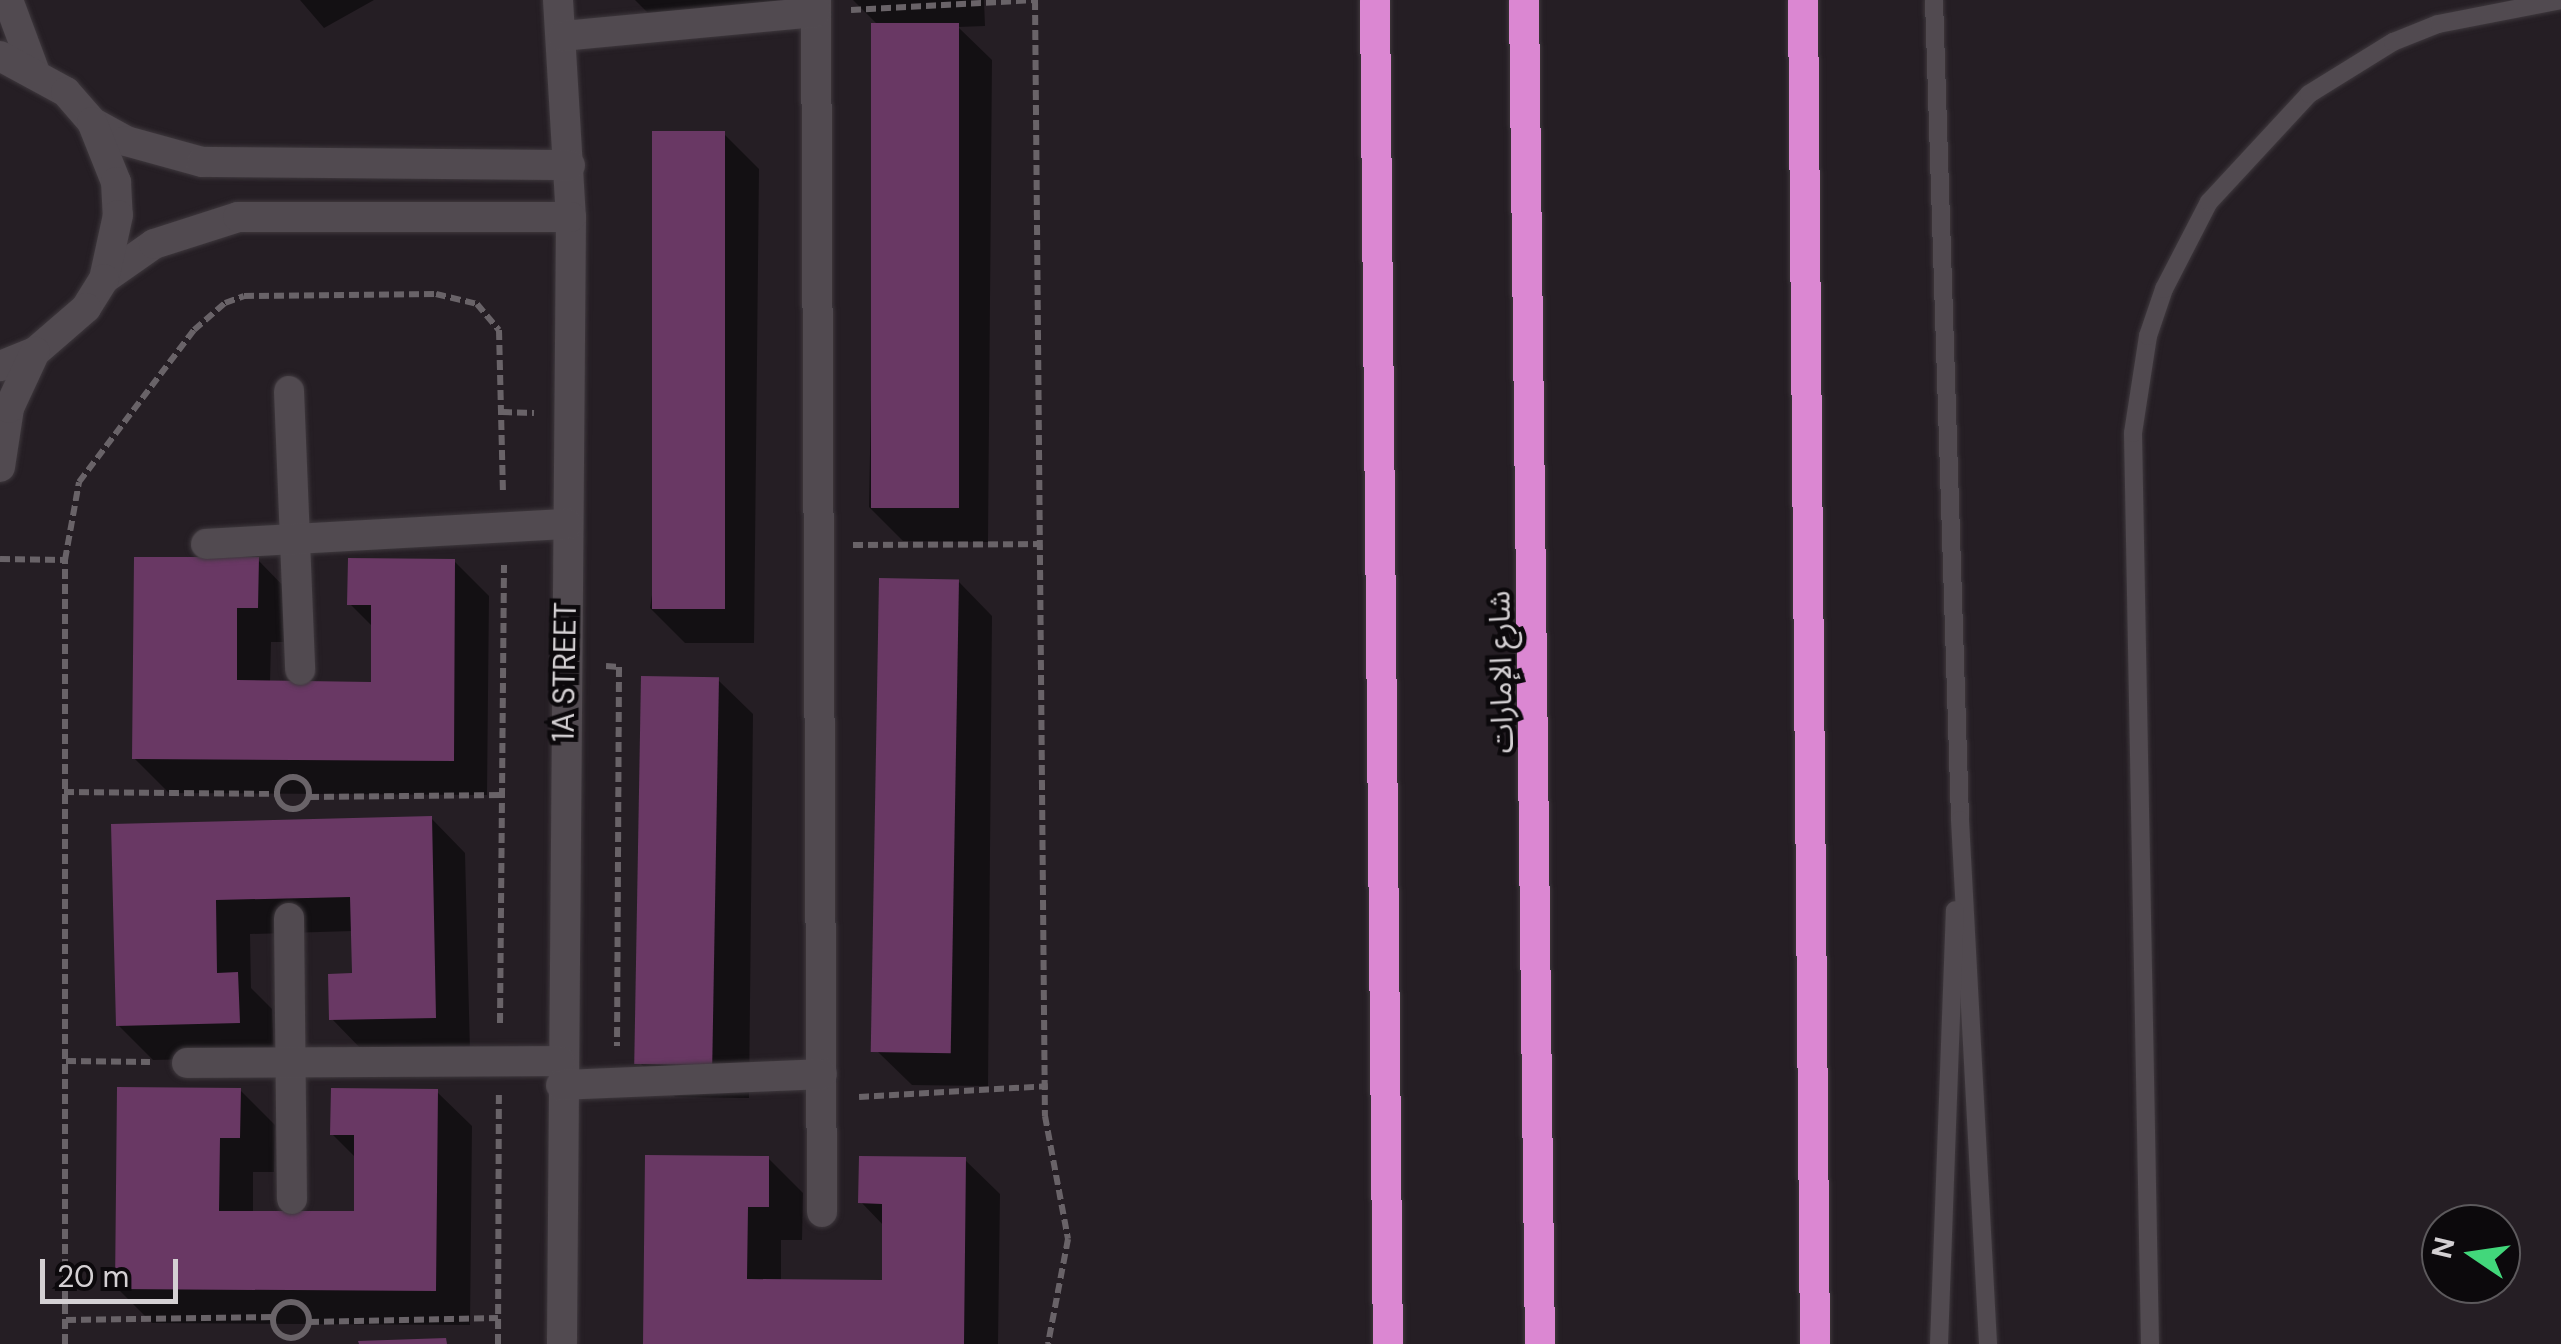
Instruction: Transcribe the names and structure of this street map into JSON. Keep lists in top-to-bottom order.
{
  "streets": {
    "highway": ["شارع الإمارات"],
    "street": ["1A STREET"]
  },
  "scale_bar": "20 m",
  "north": "left"
}
